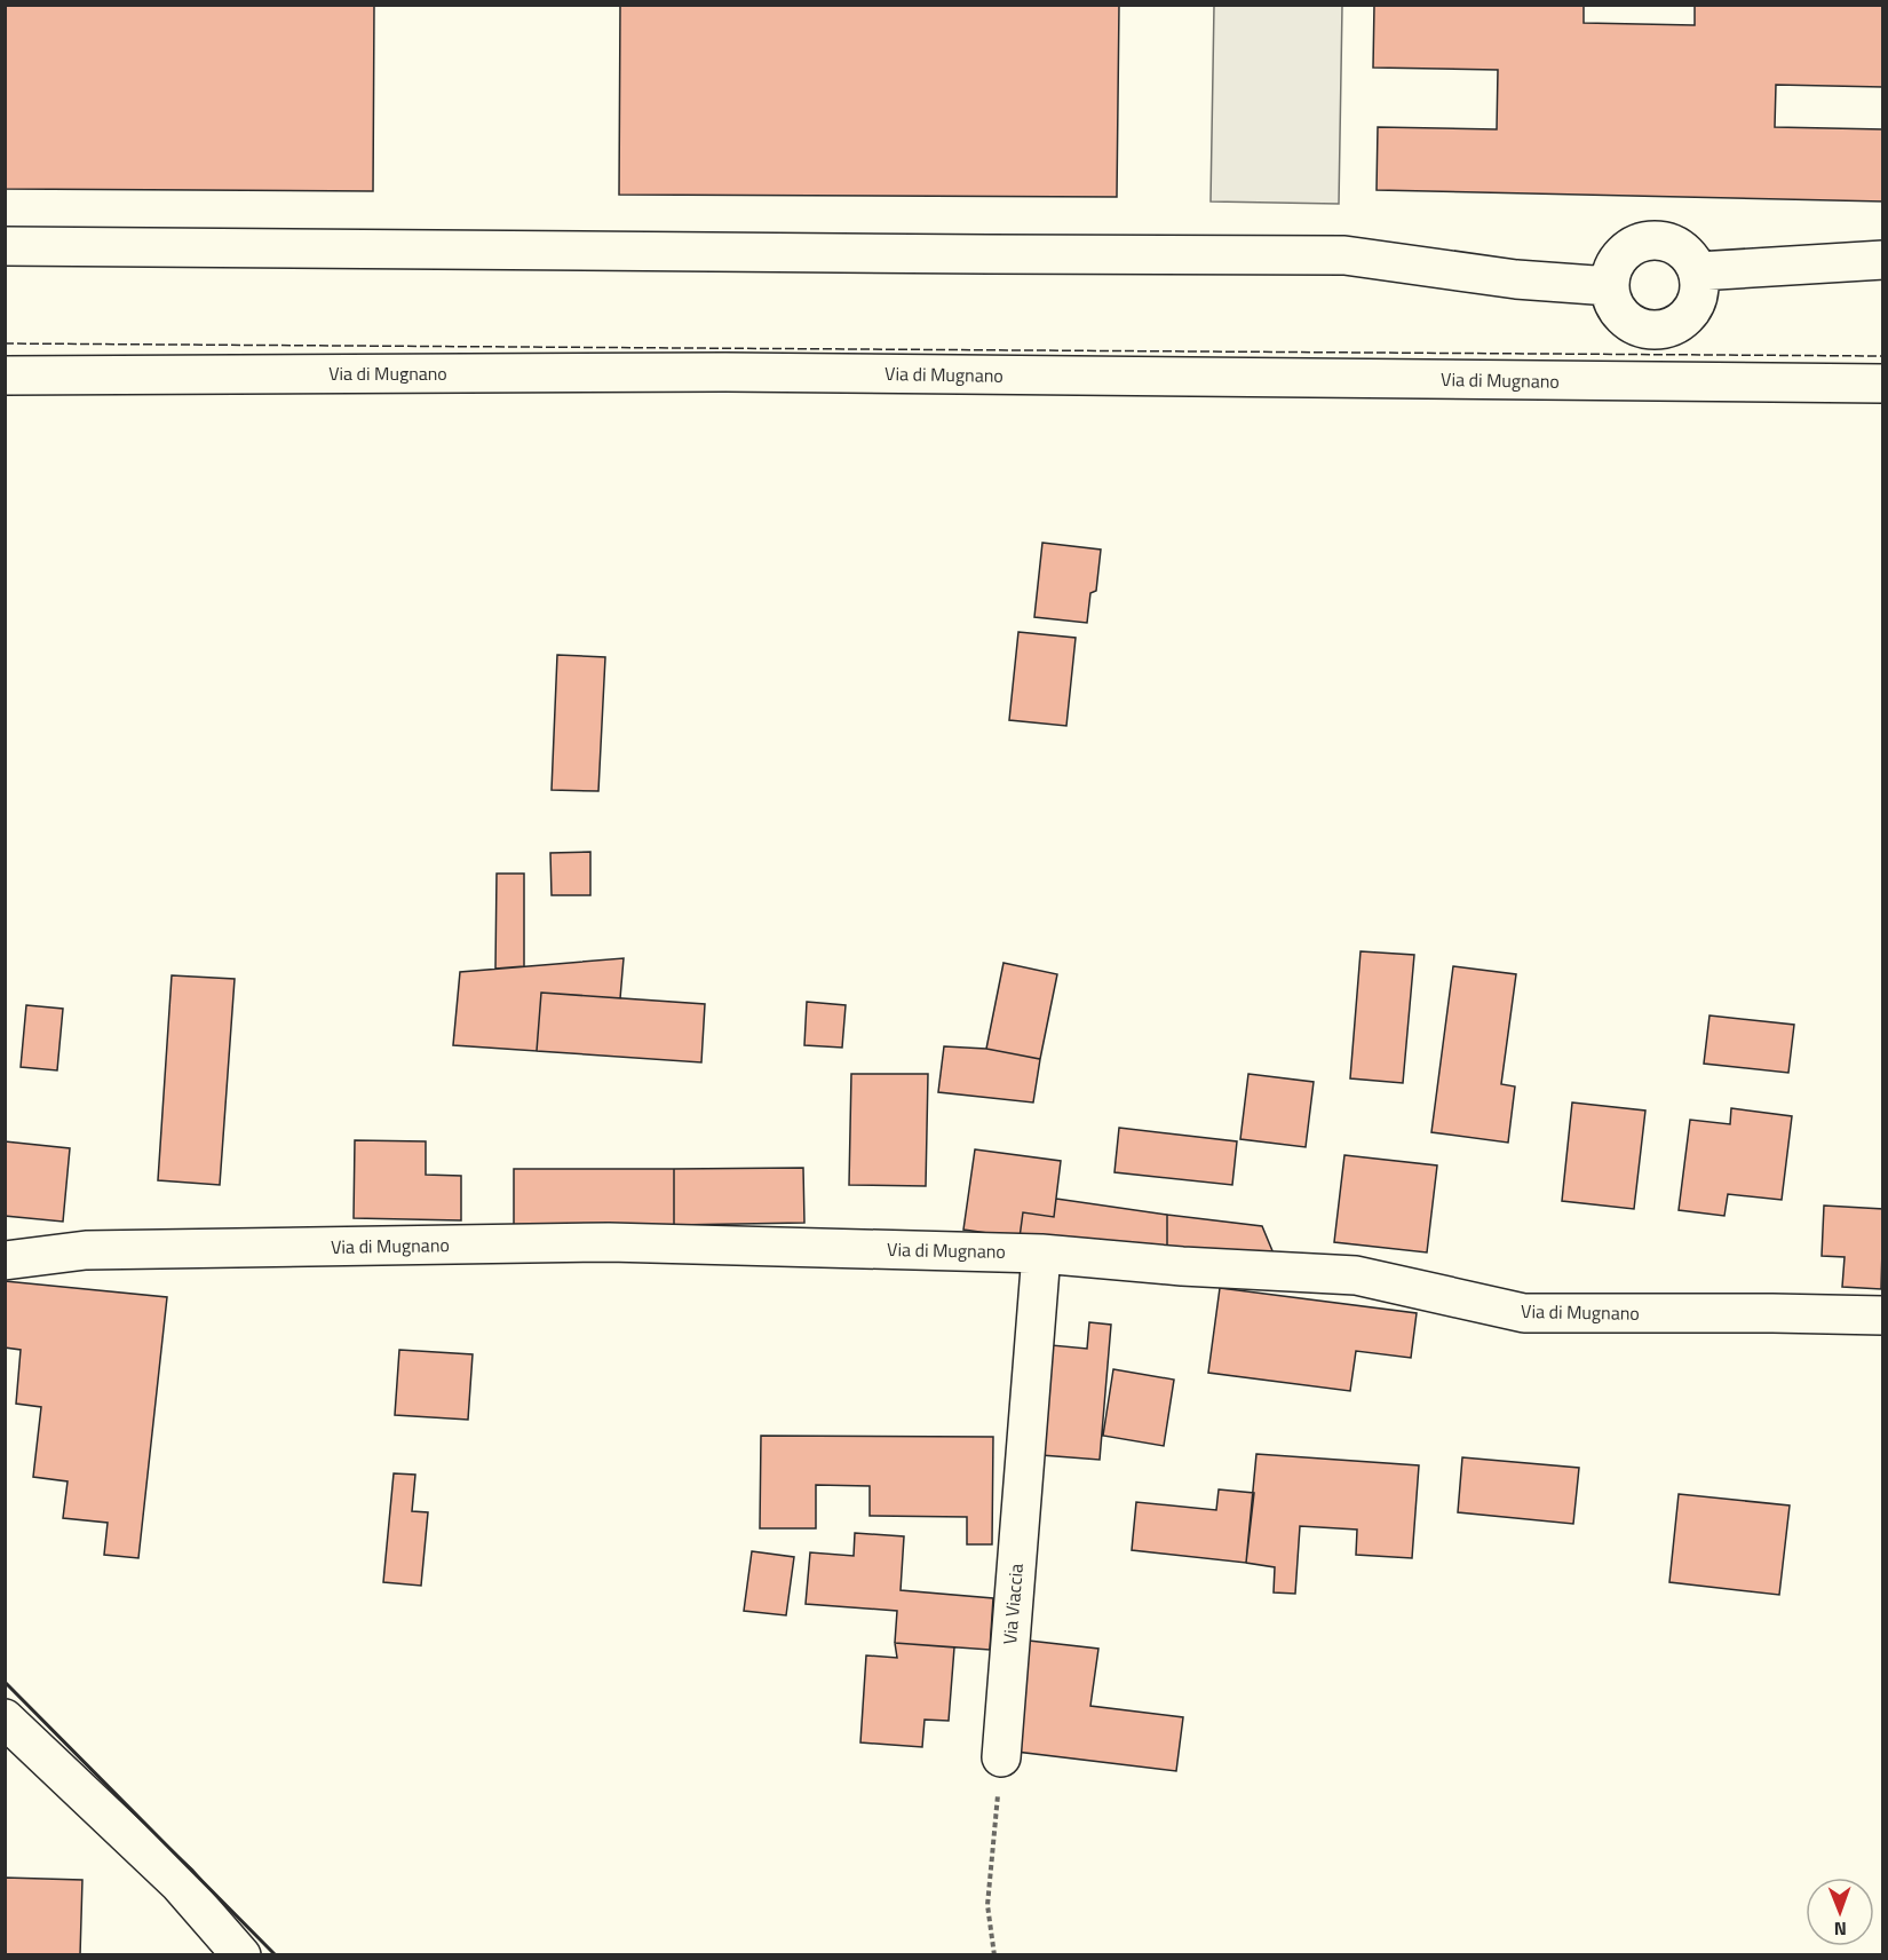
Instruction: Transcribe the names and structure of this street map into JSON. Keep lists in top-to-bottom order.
{
  "streets": {
    "street": ["Via di Mugnano", "Via Viaccia"]
  },
  "crossings": [
    ["Via di Mugnano", "Via Viaccia"]
  ],
  "north": "bottom"
}
